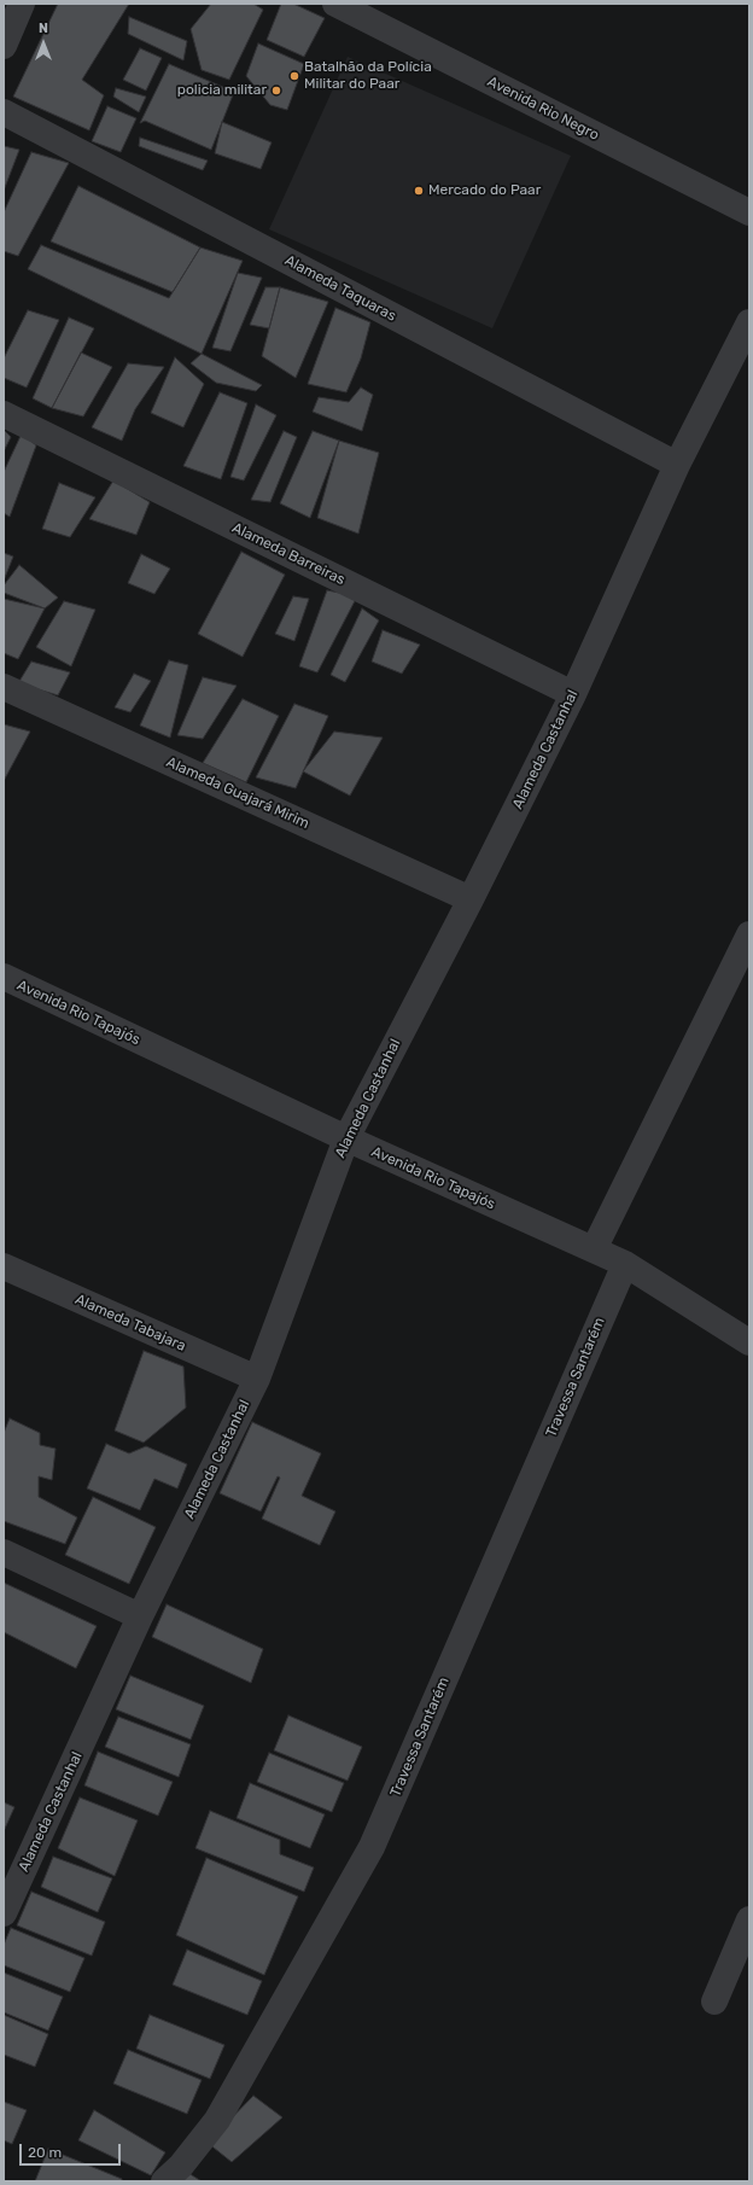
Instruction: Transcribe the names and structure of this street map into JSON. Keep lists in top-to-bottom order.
{
  "streets": {
    "street": [
      "Avenida Rio Negro",
      "Alameda Taquaras",
      "Alameda Barreiras",
      "Alameda Castanhal",
      "Alameda Guajará Mirim",
      "Avenida Rio Tapajós",
      "Alameda Tabajara",
      "Travessa Santarém"
    ]
  },
  "crossings": [
    ["Alameda Taquaras", "Alameda Castanhal"],
    ["Alameda Barreiras", "Alameda Castanhal"],
    ["Alameda Castanhal", "Alameda Guajará Mirim"],
    ["Alameda Castanhal", "Avenida Rio Tapajós"],
    ["Alameda Castanhal", "Alameda Tabajara"],
    ["Avenida Rio Tapajós", "Travessa Santarém"]
  ],
  "places": ["Batalhão da Polícia Militar do Paar", "policia militar", "Mercado do Paar"],
  "scale_bar": "20 m",
  "north": "top"
}
